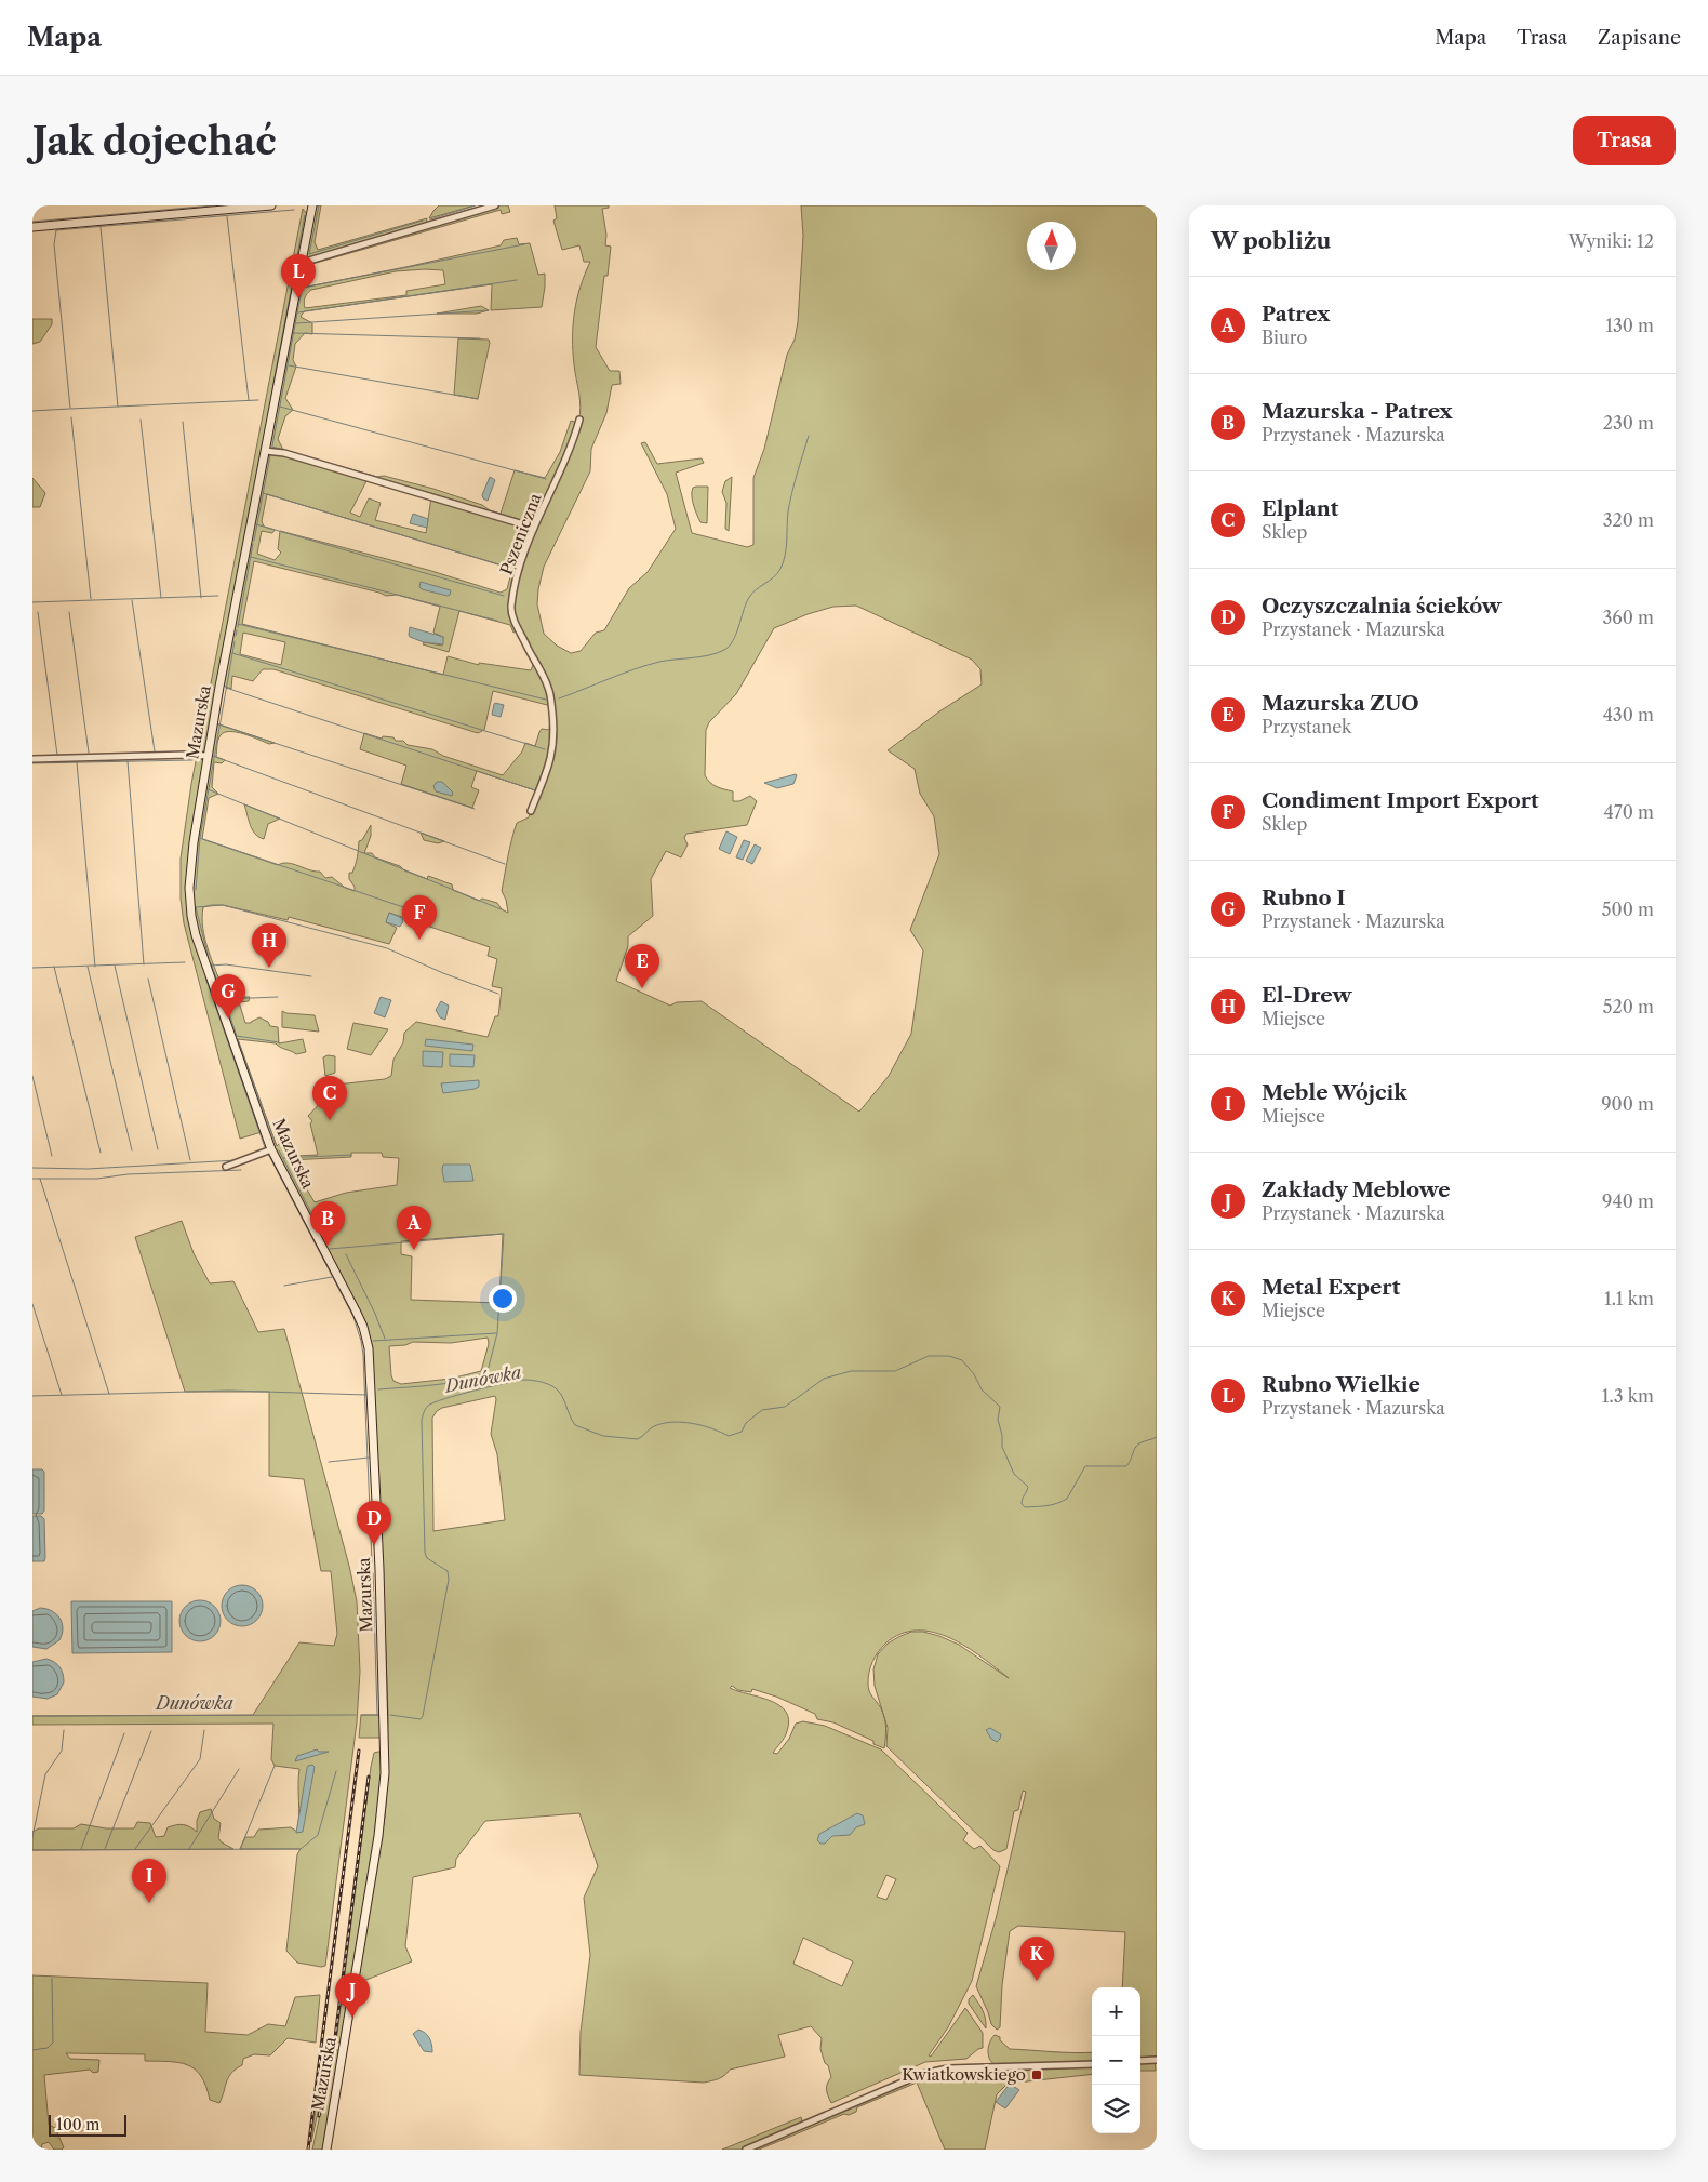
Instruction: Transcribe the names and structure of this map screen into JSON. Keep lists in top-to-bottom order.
{
  "streets": {
    "main road": ["Mazurska"],
    "street": ["Pszeniczna"]
  },
  "water": ["Dunówka"],
  "places": {
    "transit": ["Kwiatkowskiego"]
  },
  "scale_bar": "100 m",
  "north": "top",
  "page": {
    "header": "Mapa",
    "nav": ["Mapa", "Trasa", "Zapisane"],
    "buttons": "Trasa",
    "title": "Jak dojechać",
    "heading": ["W pobliżu", "Wyniki: 12"],
    "pins": [
      "L",
      "F",
      "H",
      "E",
      "G",
      "C",
      "B",
      "A",
      "D",
      "I",
      "K",
      "J"
    ],
    "list": [
      {
        "mark": "A",
        "name": "Patrex",
        "note": "Biuro",
        "value": "130 m"
      },
      {
        "mark": "B",
        "name": "Mazurska - Patrex",
        "note": "Przystanek · Mazurska",
        "value": "230 m"
      },
      {
        "mark": "C",
        "name": "Elplant",
        "note": "Sklep",
        "value": "320 m"
      },
      {
        "mark": "D",
        "name": "Oczyszczalnia ścieków",
        "note": "Przystanek · Mazurska",
        "value": "360 m"
      },
      {
        "mark": "E",
        "name": "Mazurska ZUO",
        "note": "Przystanek",
        "value": "430 m"
      },
      {
        "mark": "F",
        "name": "Condiment Import Export",
        "note": "Sklep",
        "value": "470 m"
      },
      {
        "mark": "G",
        "name": "Rubno I",
        "note": "Przystanek · Mazurska",
        "value": "500 m"
      },
      {
        "mark": "H",
        "name": "El-Drew",
        "note": "Miejsce",
        "value": "520 m"
      },
      {
        "mark": "I",
        "name": "Meble Wójcik",
        "note": "Miejsce",
        "value": "900 m"
      },
      {
        "mark": "J",
        "name": "Zakłady Meblowe",
        "note": "Przystanek · Mazurska",
        "value": "940 m"
      },
      {
        "mark": "K",
        "name": "Metal Expert",
        "note": "Miejsce",
        "value": "1.1 km"
      },
      {
        "mark": "L",
        "name": "Rubno Wielkie",
        "note": "Przystanek · Mazurska",
        "value": "1.3 km"
      }
    ],
    "map_buttons": ["+", "−"],
    "scale": "100 m"
  }
}
